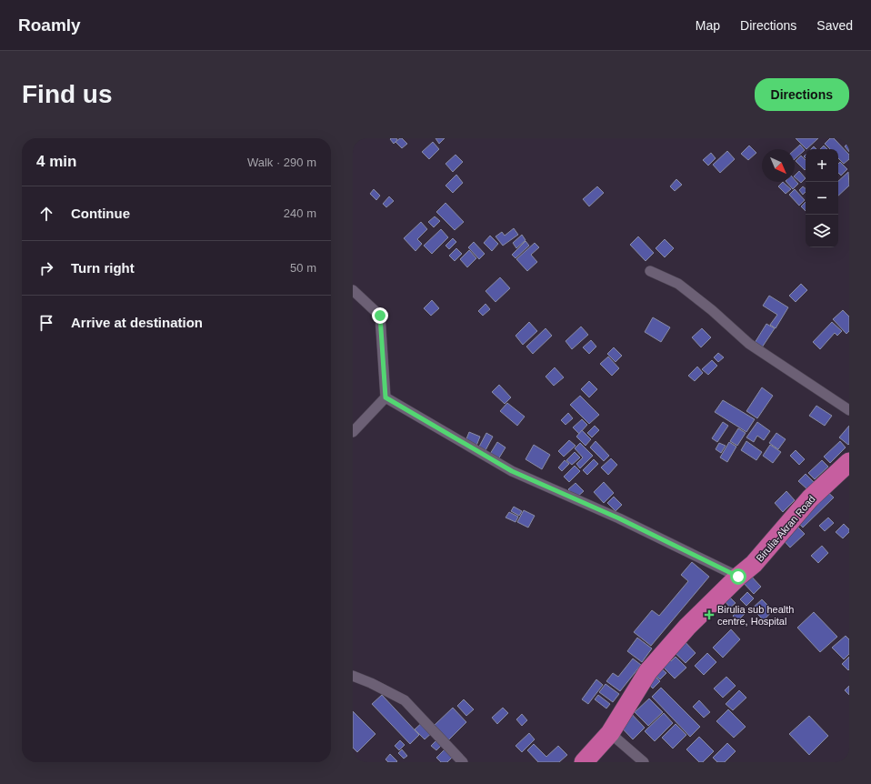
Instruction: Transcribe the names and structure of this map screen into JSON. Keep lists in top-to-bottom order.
{
  "streets": {
    "highway": ["Birulia-Akran Road"]
  },
  "places": {
    "health": ["Birulia sub health centre, Hospital"]
  },
  "north": "bottom right",
  "page": {
    "header": "Roamly",
    "nav": ["Map", "Directions", "Saved"],
    "buttons": "Directions",
    "title": "Find us",
    "heading": ["4 min", "Walk · 290 m"],
    "map_buttons": ["+", "−"],
    "list": [
      ["Continue", "240 m"],
      ["Turn right", "50 m"],
      "Arrive at destination"
    ]
  }
}
